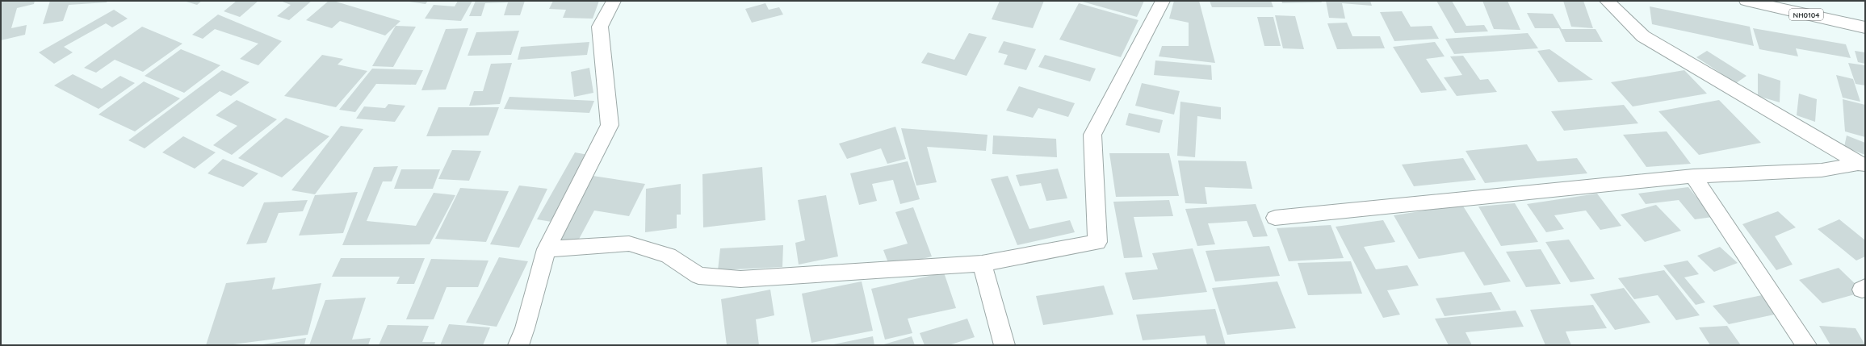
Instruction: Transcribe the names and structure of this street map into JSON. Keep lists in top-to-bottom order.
{
  "streets": {
    "main road": ["NH0104"]
  }
}
